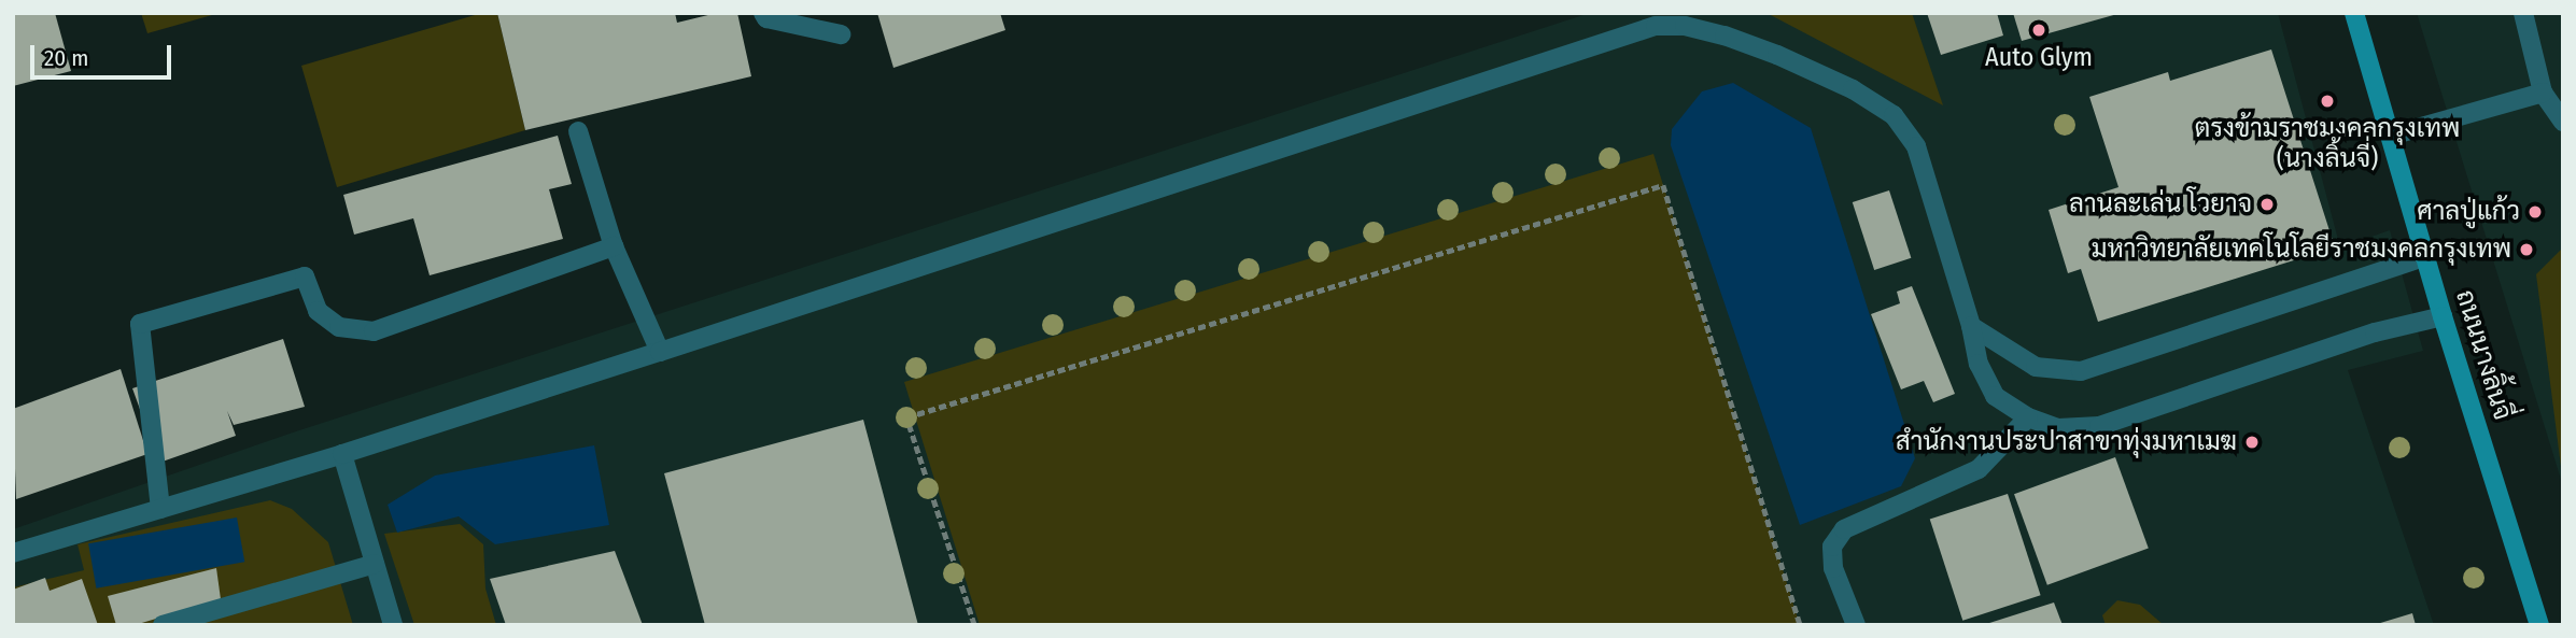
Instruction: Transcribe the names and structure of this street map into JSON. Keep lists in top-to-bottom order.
{
  "streets": {
    "main road": ["ถนนนางลิ้นจี่"]
  },
  "places": [
    "Auto Glym",
    "ตรงข้ามราชมงคลกรุงเทพ (นางลิ้นจี่)",
    "ลานละเล่น โวยาจ",
    "ศาลปู่แก้ว",
    "มหาวิทยาลัยเทคโนโลยีราชมงคลกรุงเทพ",
    "สำนักงานประปาสาขาทุ่งมหาเมฆ"
  ],
  "scale_bar": "20 m"
}
